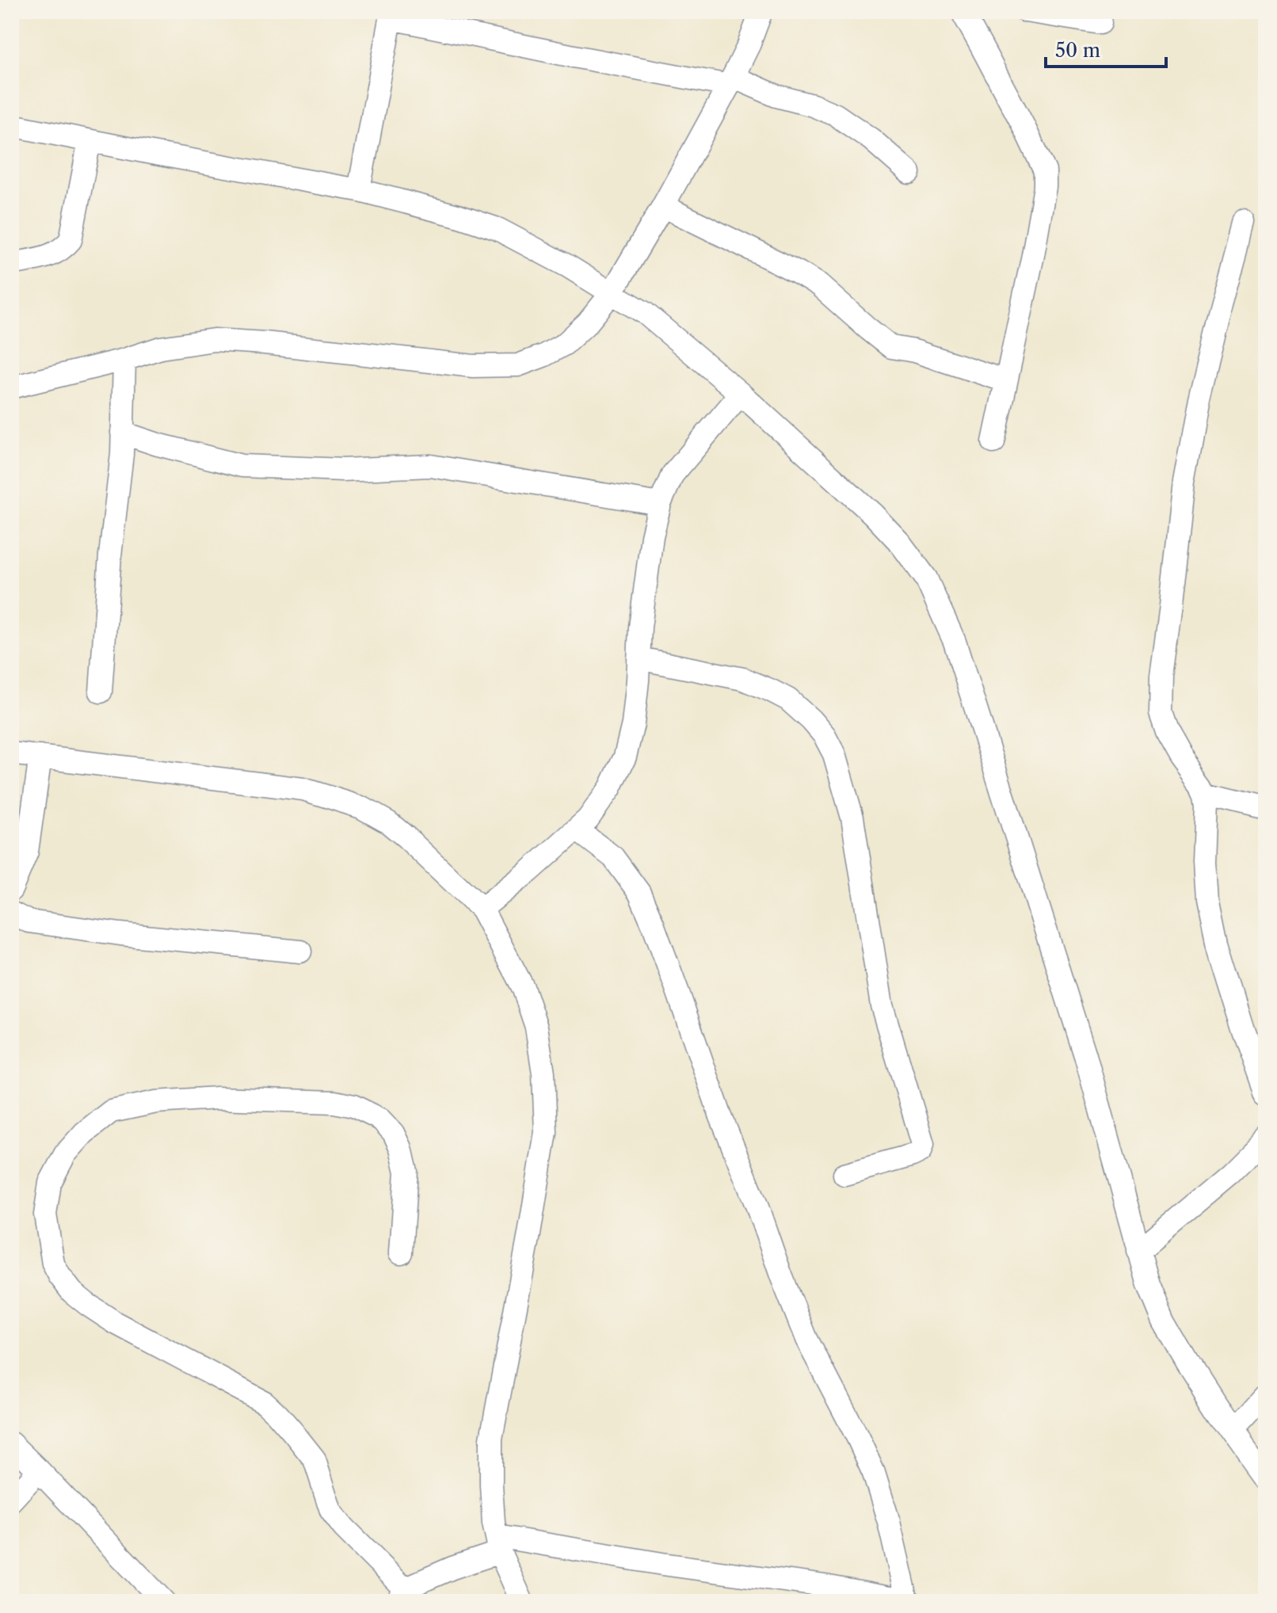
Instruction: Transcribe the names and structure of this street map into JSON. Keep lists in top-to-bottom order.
{
  "scale_bar": "50 m"
}
